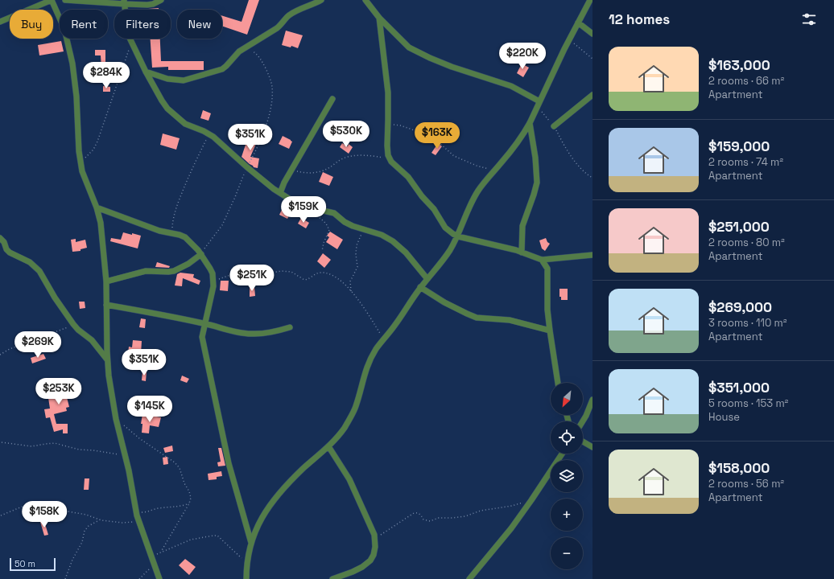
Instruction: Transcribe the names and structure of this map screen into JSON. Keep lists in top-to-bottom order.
{
  "scale_bar": "50 m",
  "north": "bottom left",
  "page": {
    "heading": "12 homes",
    "chip": [
      "Buy",
      "Rent",
      "Filters",
      "New"
    ],
    "list": [
      {
        "name": "$163,000",
        "note": "2 rooms · 66 m² · Apartment"
      },
      {
        "name": "$159,000",
        "note": "2 rooms · 74 m² · Apartment"
      },
      {
        "name": "$251,000",
        "note": "2 rooms · 80 m² · Apartment"
      },
      {
        "name": "$269,000",
        "note": "3 rooms · 110 m² · Apartment"
      },
      {
        "name": "$351,000",
        "note": "5 rooms · 153 m² · House"
      },
      {
        "name": "$158,000",
        "note": "2 rooms · 56 m² · Apartment"
      }
    ],
    "price": [
      "$220K",
      "$284K",
      "$530K",
      "$163K",
      "$351K",
      "$159K",
      "$251K",
      "$269K",
      "$351K",
      "$253K",
      "$145K",
      "$158K"
    ],
    "map_buttons": ["+", "−"],
    "scale": "50 m"
  }
}
